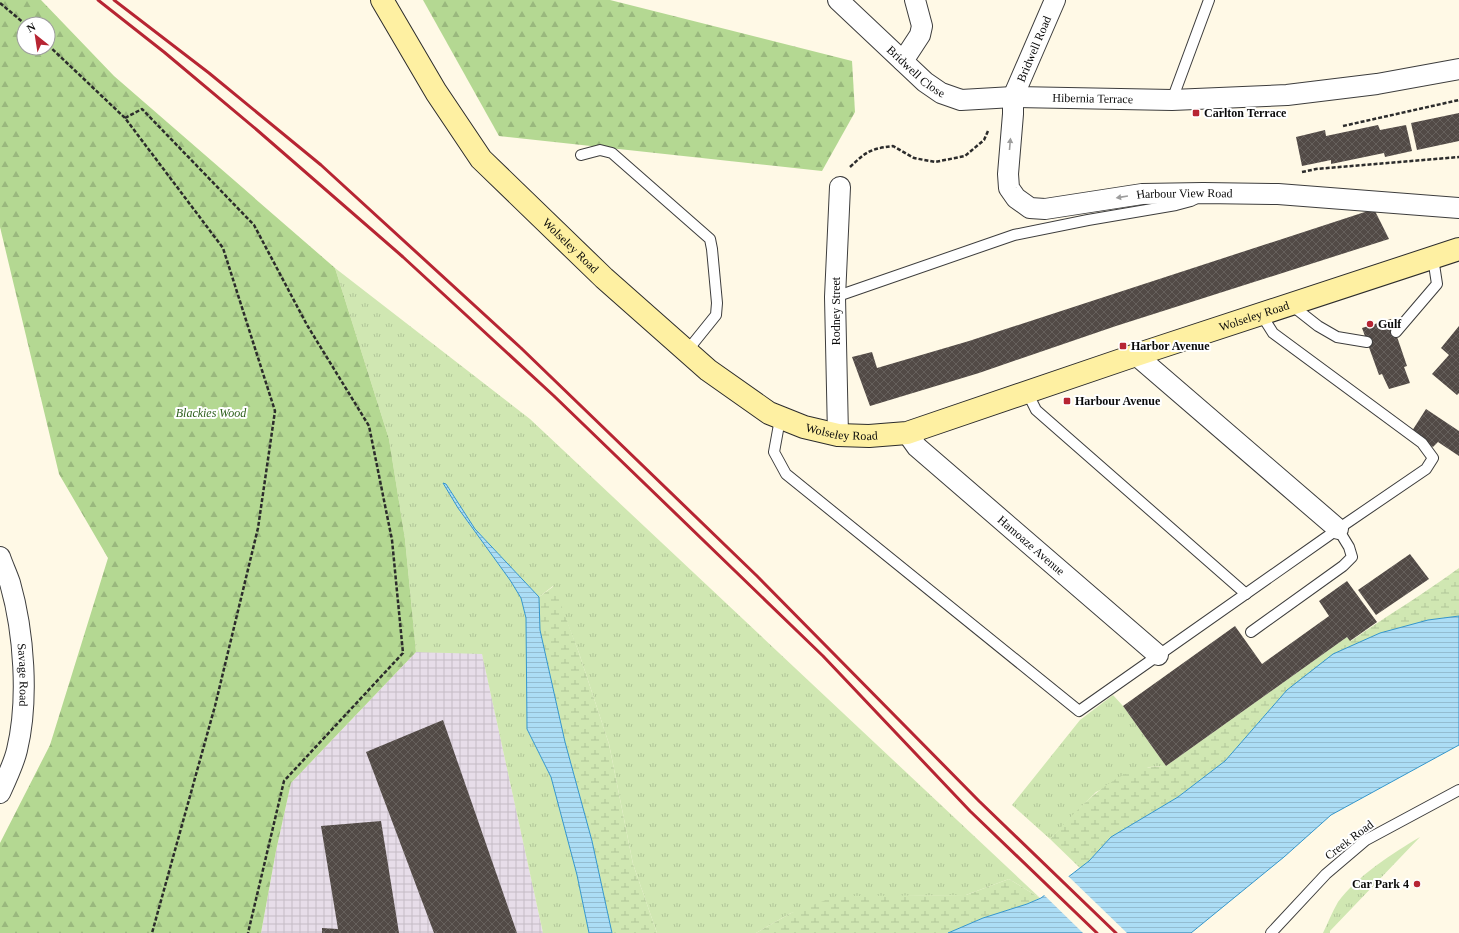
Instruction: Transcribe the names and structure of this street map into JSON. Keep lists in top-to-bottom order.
{
  "streets": {
    "street": [
      "Bridwell Road",
      "Bridwell Close",
      "Hibernia Terrace",
      "Harbour View Road",
      "Wolseley Road",
      "Rodney Street",
      "Hamoaze Avenue",
      "Savage Road"
    ],
    "lane": ["Creek Road"]
  },
  "crossings": [
    ["Bridwell Road", "Bridwell Close"],
    ["Bridwell Road", "Hibernia Terrace"],
    ["Bridwell Road", "Harbour View Road"],
    ["Bridwell Close", "Hibernia Terrace"],
    ["Bridwell Close", "Harbour View Road"],
    ["Hibernia Terrace", "Harbour View Road"],
    ["Wolseley Road", "Rodney Street"],
    ["Wolseley Road", "Hamoaze Avenue"]
  ],
  "parks": ["Blackies Wood"],
  "places": {
    "transit": ["Carlton Terrace", "Harbor Avenue", "Harbour Avenue"],
    "other": ["Gulf", "Car Park 4"]
  },
  "north": "top left"
}
